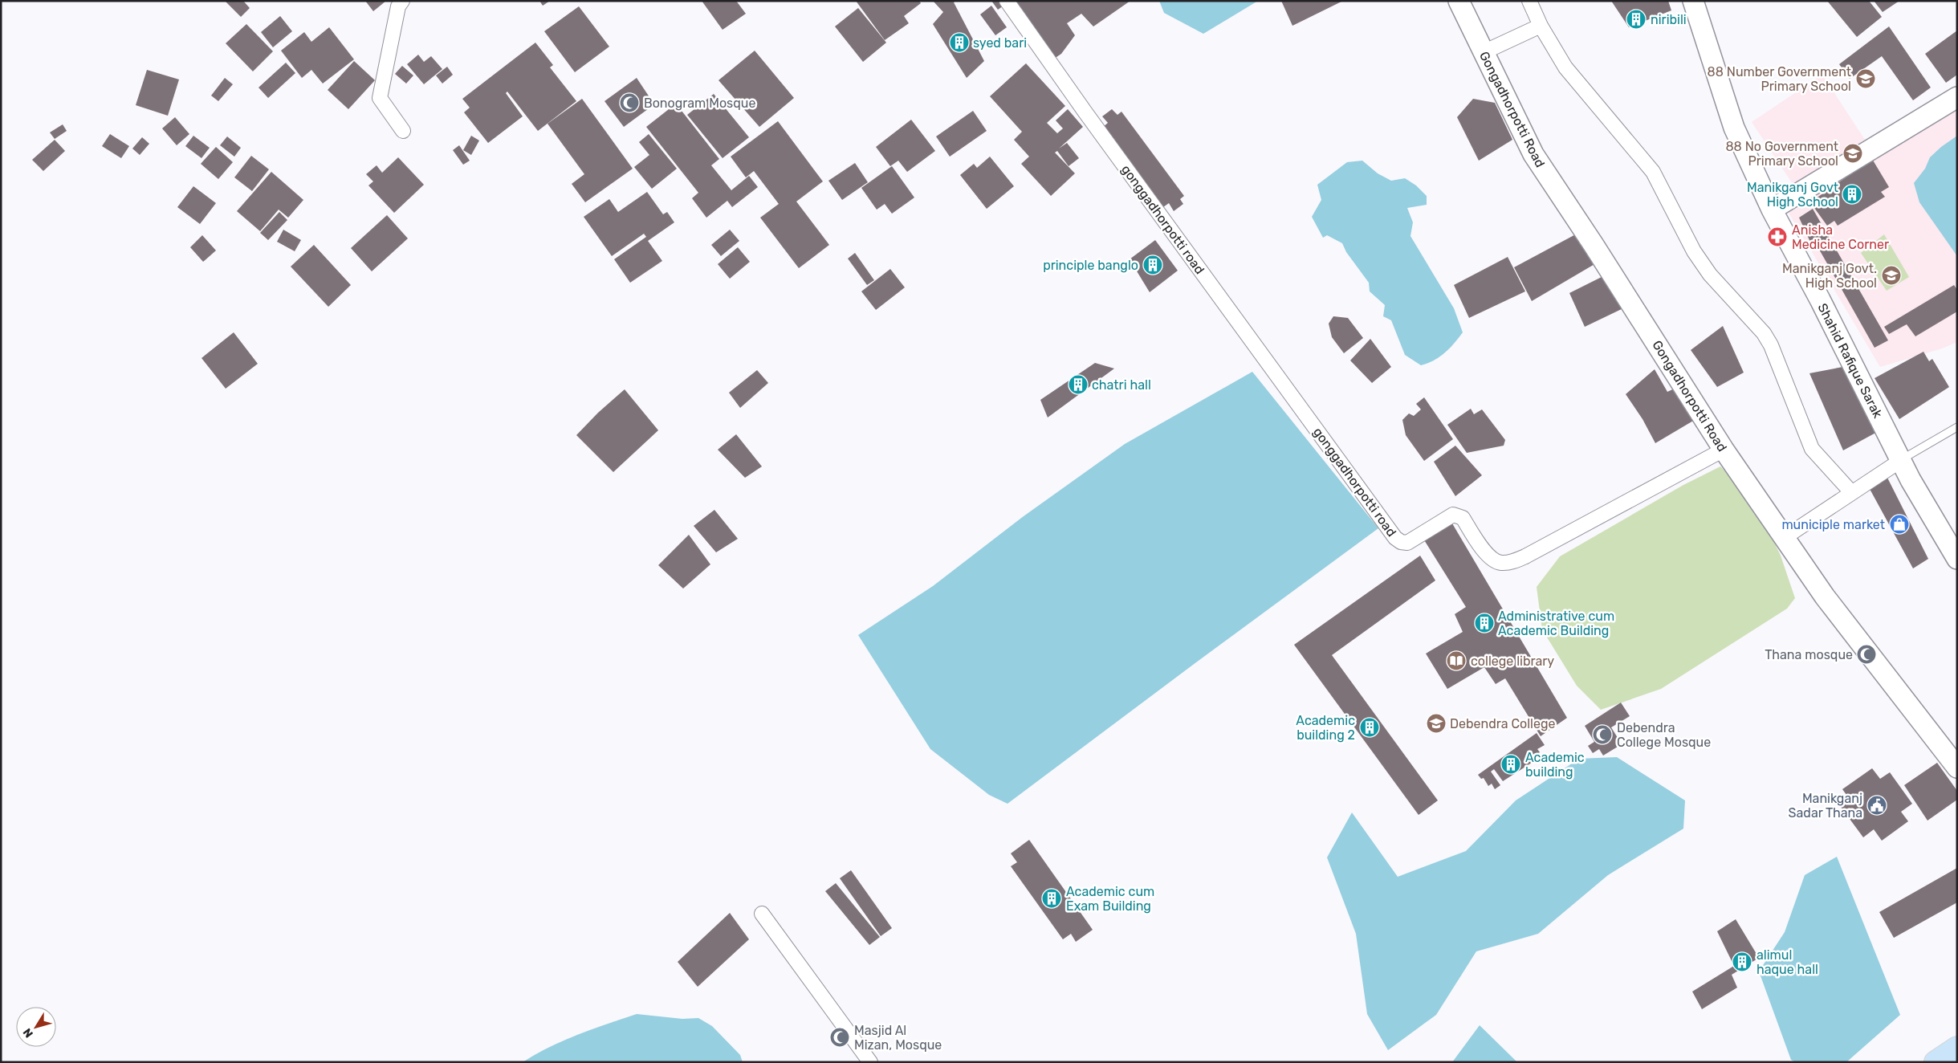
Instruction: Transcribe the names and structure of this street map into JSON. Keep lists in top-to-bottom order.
{
  "streets": {
    "street": ["Gongadhorpotti Road", "gonggadhorpotti road", "Shahid Rafique Sarak"]
  },
  "crossings": [
    ["Gongadhorpotti Road", "gonggadhorpotti road"]
  ],
  "places": {
    "building": [
      "niribili",
      "syed bari",
      "Manikganj Govt High School",
      "principle banglo",
      "chatri hall",
      "Administrative cum Academic Building",
      "Academic building 2",
      "Academic building",
      "Academic cum Exam Building",
      "alimul haque hall"
    ],
    "school or university": [
      "88 Number Government Primary School",
      "88 No Government Primary School",
      "Manikganj Govt. High School",
      "Debendra College"
    ],
    "mosque": [
      "Bonogram Mosque",
      "Thana mosque",
      "Debendra College Mosque",
      "Masjid Al Mizan, Mosque"
    ],
    "pharmacy": ["Anisha Medicine Corner"],
    "shop": ["municiple market"],
    "library": ["college library"],
    "public building": ["Manikganj Sadar Thana"]
  },
  "north": "bottom left"
}
